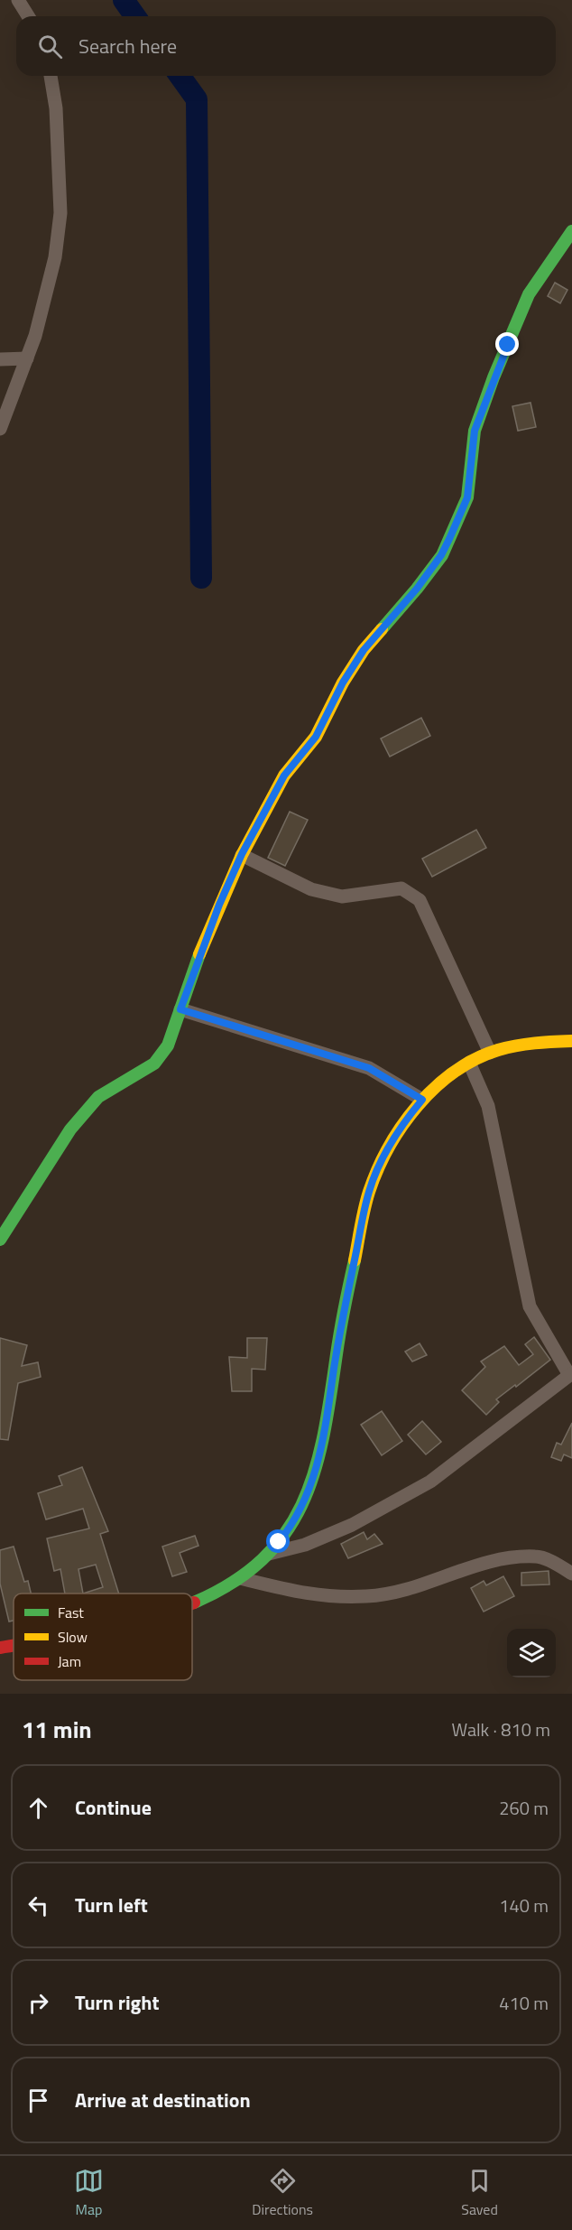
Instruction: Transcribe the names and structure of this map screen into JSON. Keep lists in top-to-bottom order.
{
  "legend": ["Fast", "Slow", "Jam"],
  "page": {
    "search": "Search here",
    "heading": ["11 min", "Walk · 810 m"],
    "list": [
      ["Continue", "260 m"],
      ["Turn left", "140 m"],
      ["Turn right", "410 m"],
      "Arrive at destination"
    ],
    "nav": ["Map", "Directions", "Saved"]
  }
}
